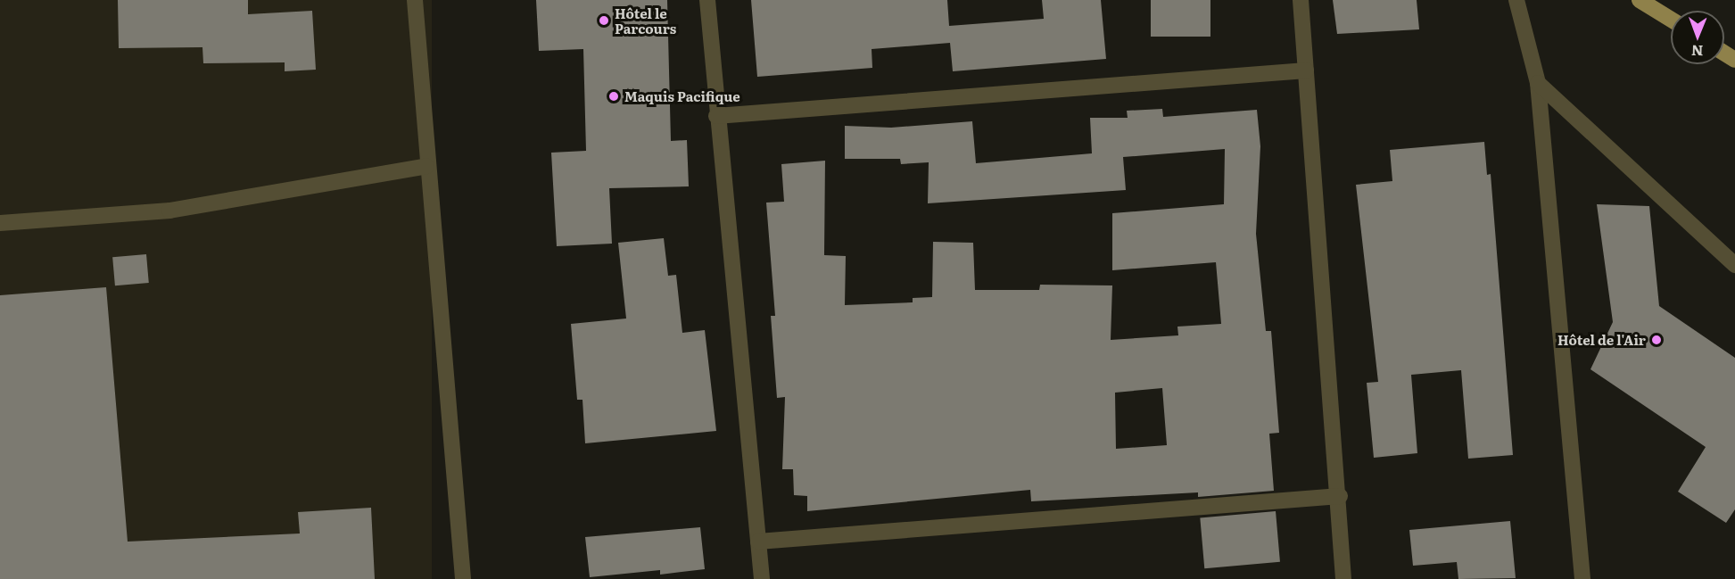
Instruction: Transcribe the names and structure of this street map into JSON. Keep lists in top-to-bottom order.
{
  "places": ["Hôtel le Parcours", "Maquis Pacifique", "Hôtel de l'Air"],
  "north": "bottom"
}
